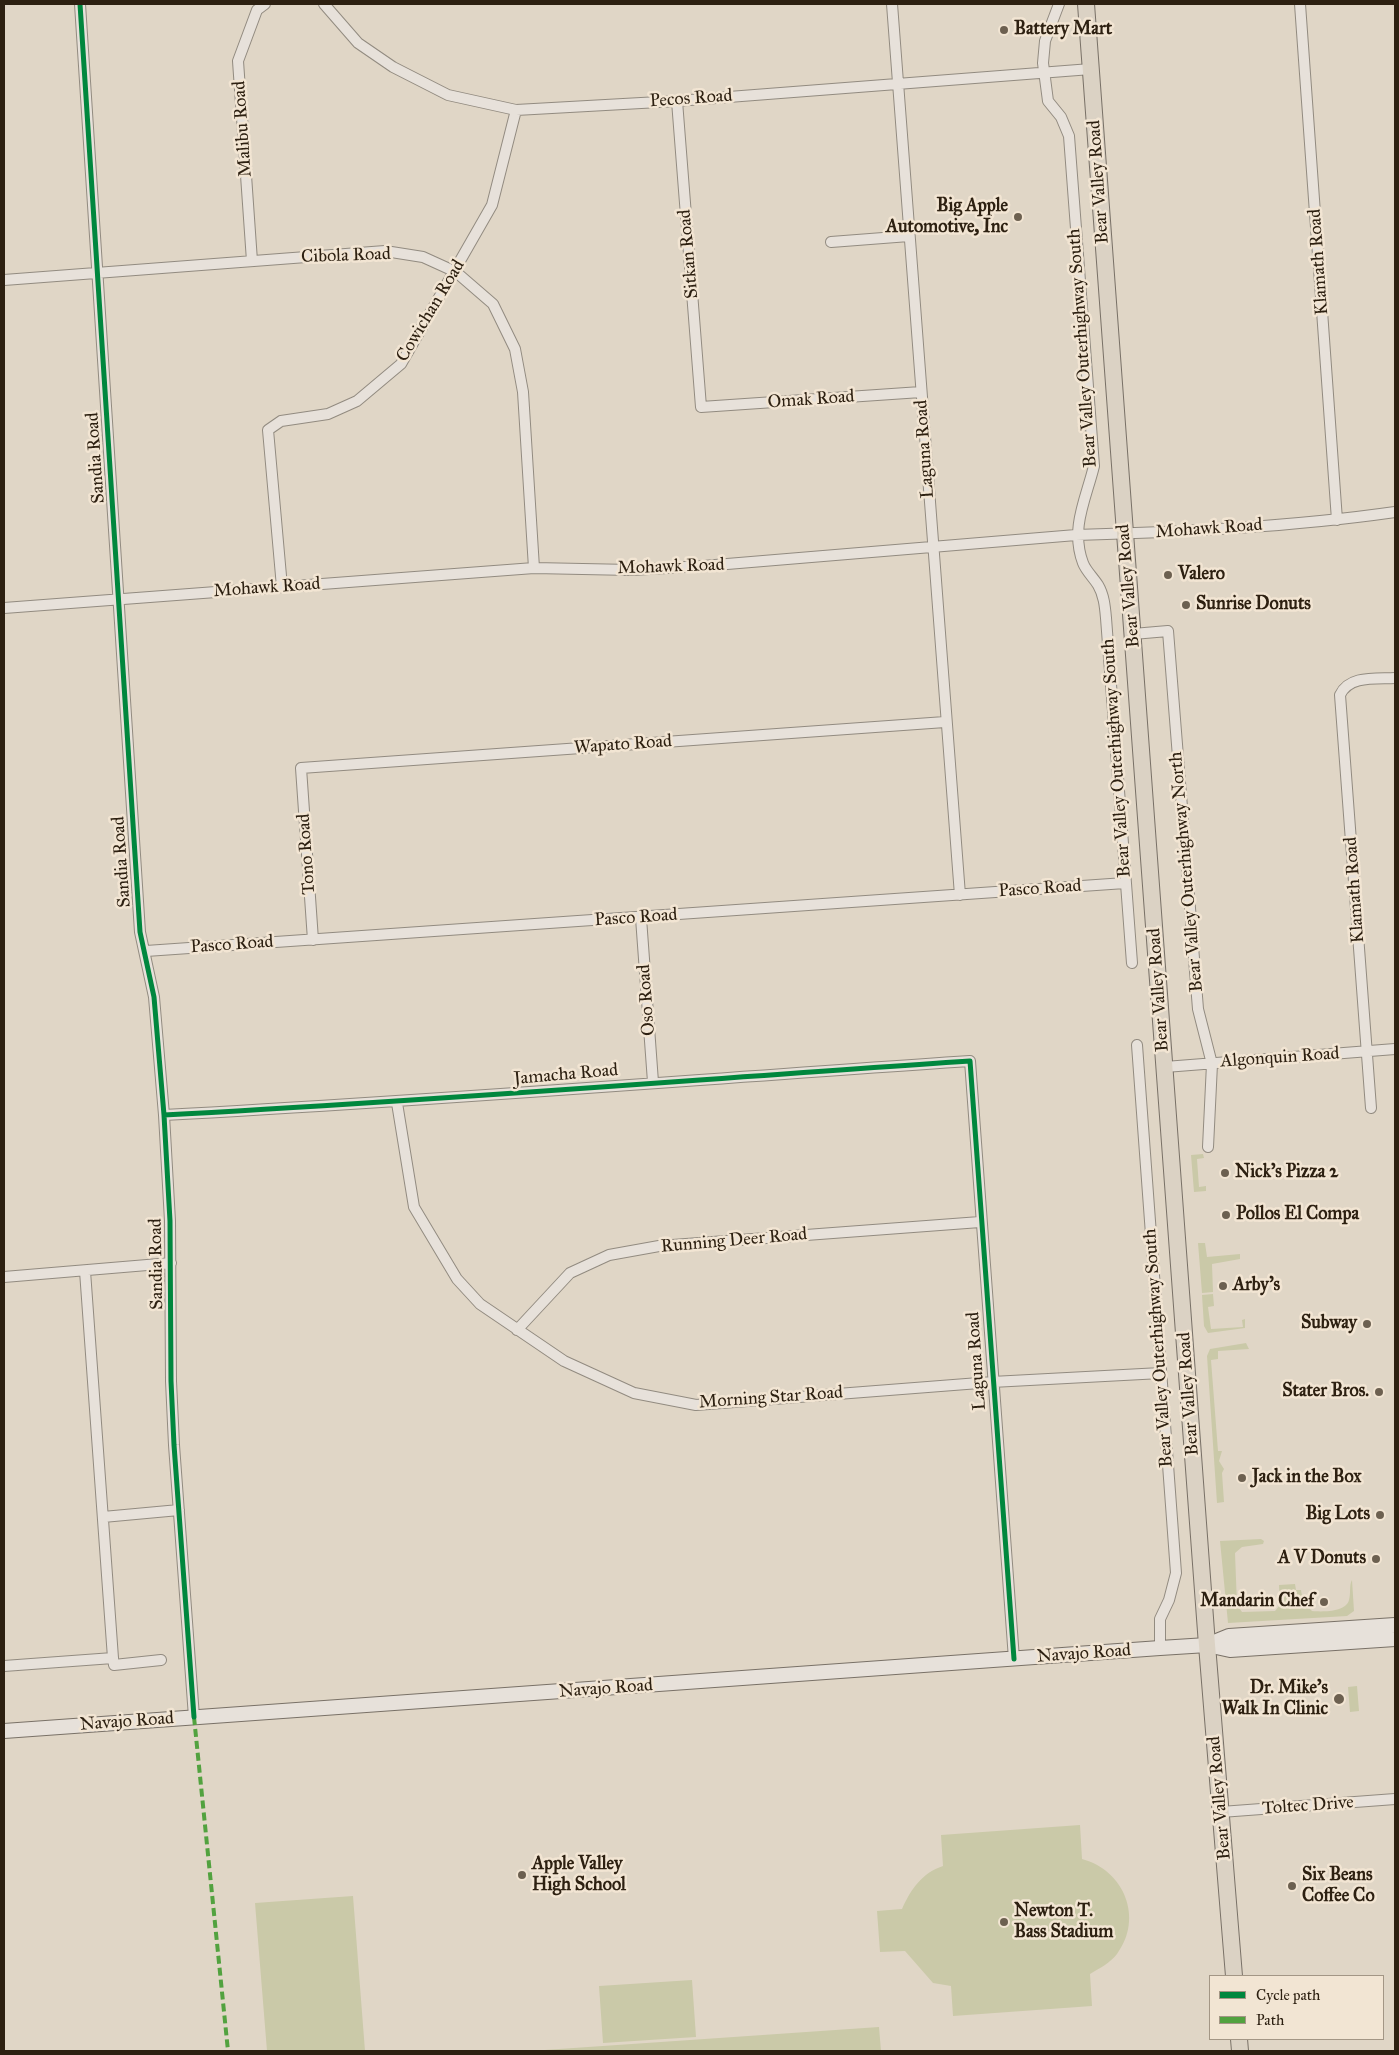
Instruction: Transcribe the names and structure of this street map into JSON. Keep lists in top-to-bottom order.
{
  "streets": {
    "main road": ["Bear Valley Road"],
    "street": [
      "Pecos Road",
      "Malibu Road",
      "Sitkan Road",
      "Cibola Road",
      "Klamath Road",
      "Cowichan Road",
      "Bear Valley Outerhighway South",
      "Omak Road",
      "Laguna Road",
      "Sandia Road",
      "Mohawk Road",
      "Wapato Road",
      "Tono Road",
      "Bear Valley Outerhighway North",
      "Pasco Road",
      "Oso Road",
      "Algonquin Road",
      "Jamacha Road",
      "Running Deer Road",
      "Morning Star Road",
      "Navajo Road",
      "Toltec Drive"
    ]
  },
  "crossings": [
    ["Pecos Road", "Bear Valley Road"],
    ["Pecos Road", "Sitkan Road"],
    ["Pecos Road", "Cowichan Road"],
    ["Pecos Road", "Bear Valley Outerhighway South"],
    ["Pecos Road", "Laguna Road"],
    ["Malibu Road", "Cibola Road"],
    ["Bear Valley Road", "Mohawk Road"],
    ["Bear Valley Road", "Bear Valley Outerhighway North"],
    ["Bear Valley Road", "Algonquin Road"],
    ["Bear Valley Road", "Navajo Road"],
    ["Bear Valley Road", "Toltec Drive"],
    ["Sitkan Road", "Omak Road"],
    ["Cibola Road", "Cowichan Road"],
    ["Cibola Road", "Sandia Road"],
    ["Cibola Road", "Mohawk Road"],
    ["Klamath Road", "Mohawk Road"],
    ["Klamath Road", "Algonquin Road"],
    ["Cowichan Road", "Mohawk Road"],
    ["Bear Valley Outerhighway South", "Mohawk Road"],
    ["Bear Valley Outerhighway South", "Pasco Road"],
    ["Bear Valley Outerhighway South", "Morning Star Road"],
    ["Bear Valley Outerhighway South", "Navajo Road"],
    ["Omak Road", "Laguna Road"],
    ["Laguna Road", "Mohawk Road"],
    ["Laguna Road", "Wapato Road"],
    ["Laguna Road", "Pasco Road"],
    ["Laguna Road", "Jamacha Road"],
    ["Laguna Road", "Running Deer Road"],
    ["Laguna Road", "Morning Star Road"],
    ["Laguna Road", "Navajo Road"],
    ["Sandia Road", "Mohawk Road"],
    ["Sandia Road", "Pasco Road"],
    ["Sandia Road", "Jamacha Road"],
    ["Sandia Road", "Navajo Road"],
    ["Wapato Road", "Tono Road"],
    ["Tono Road", "Pasco Road"],
    ["Bear Valley Outerhighway North", "Algonquin Road"],
    ["Pasco Road", "Oso Road"],
    ["Oso Road", "Jamacha Road"],
    ["Jamacha Road", "Morning Star Road"],
    ["Running Deer Road", "Morning Star Road"]
  ],
  "places": [
    "Battery Mart",
    "Big Apple Automotive, Inc",
    "Valero",
    "Sunrise Donuts",
    "Nick's Pizza 2",
    "Pollos El Compa",
    "Arby's",
    "Subway",
    "Stater Bros.",
    "Jack in the Box",
    "Big Lots",
    "A V Donuts",
    "Mandarin Chef",
    "Dr. Mike's Walk In Clinic",
    "Apple Valley High School",
    "Six Beans Coffee Co",
    "Newton T. Bass Stadium"
  ],
  "legend": ["Cycle path", "Path"]
}
